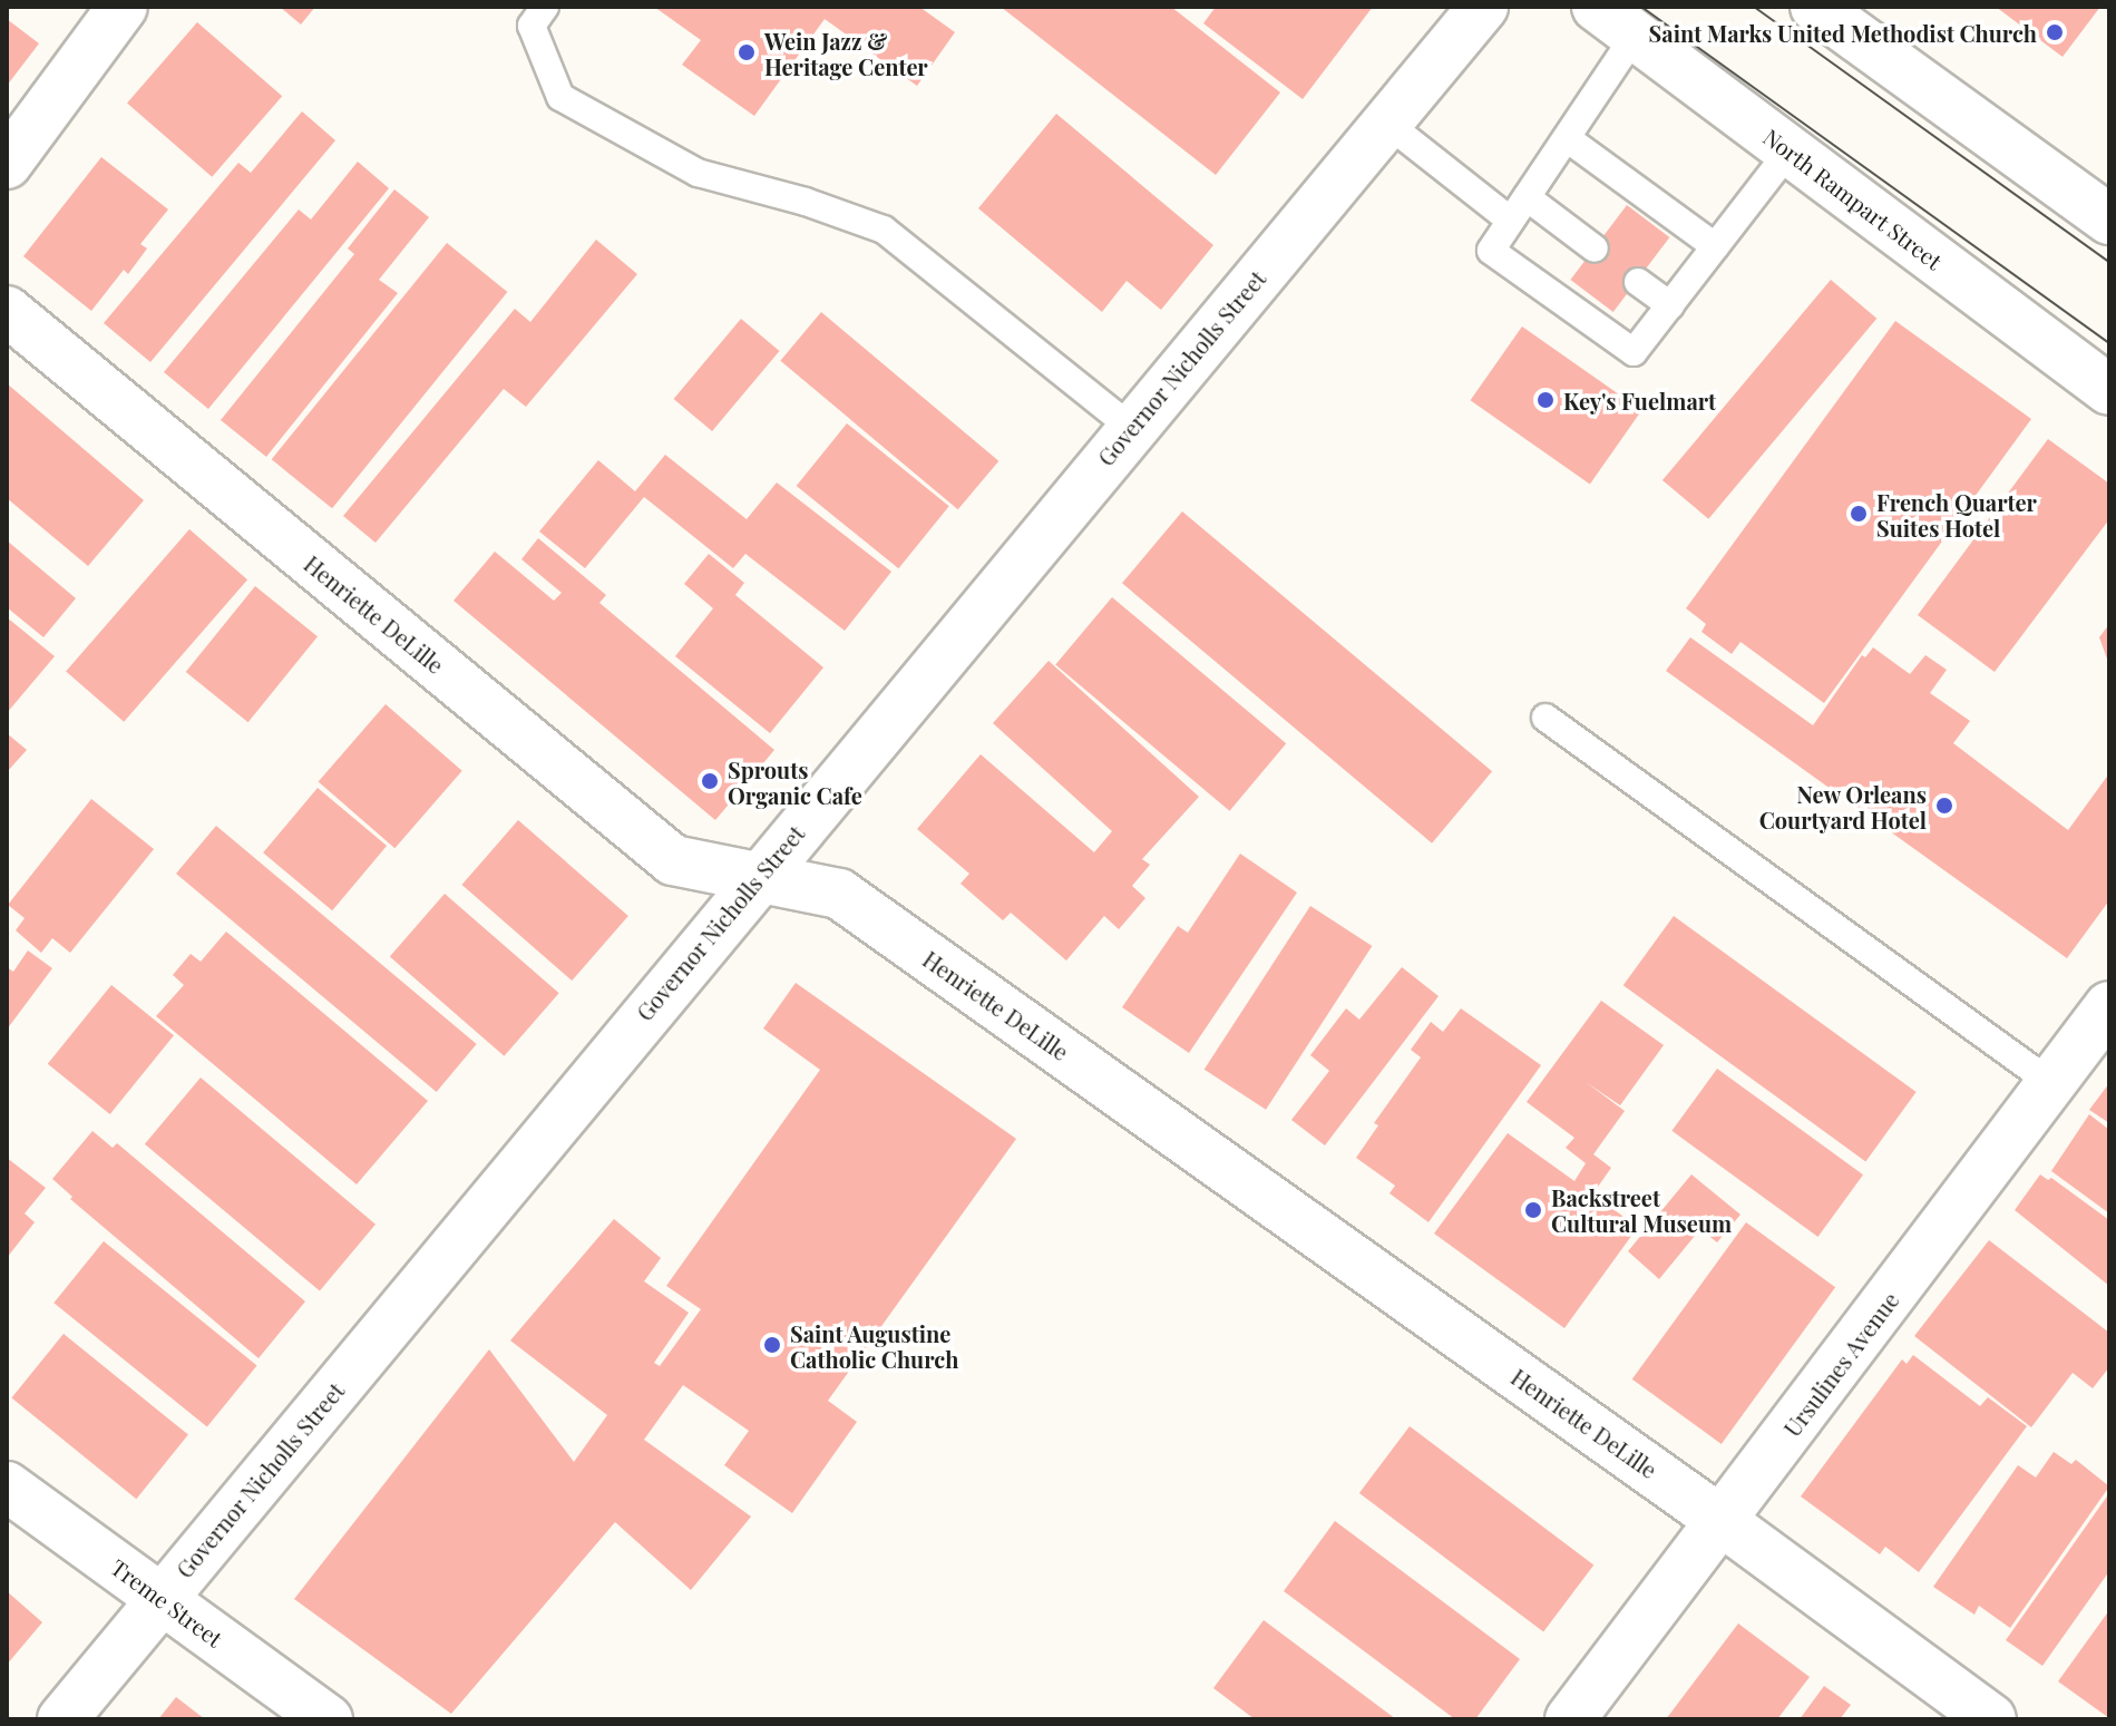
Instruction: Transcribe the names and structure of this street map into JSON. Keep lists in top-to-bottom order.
{
  "streets": {
    "street": [
      "North Rampart Street",
      "Governor Nicholls Street",
      "Henriette DeLille",
      "Ursulines Avenue",
      "Treme Street"
    ]
  },
  "crossings": [
    ["Governor Nicholls Street", "Henriette DeLille"],
    ["Governor Nicholls Street", "Treme Street"],
    ["Henriette DeLille", "Ursulines Avenue"]
  ],
  "places": [
    "Saint Marks United Methodist Church",
    "Wein Jazz & Heritage Center",
    "Key's Fuelmart",
    "French Quarter Suites Hotel",
    "Sprouts Organic Cafe",
    "New Orleans Courtyard Hotel",
    "Backstreet Cultural Museum",
    "Saint Augustine Catholic Church"
  ]
}
